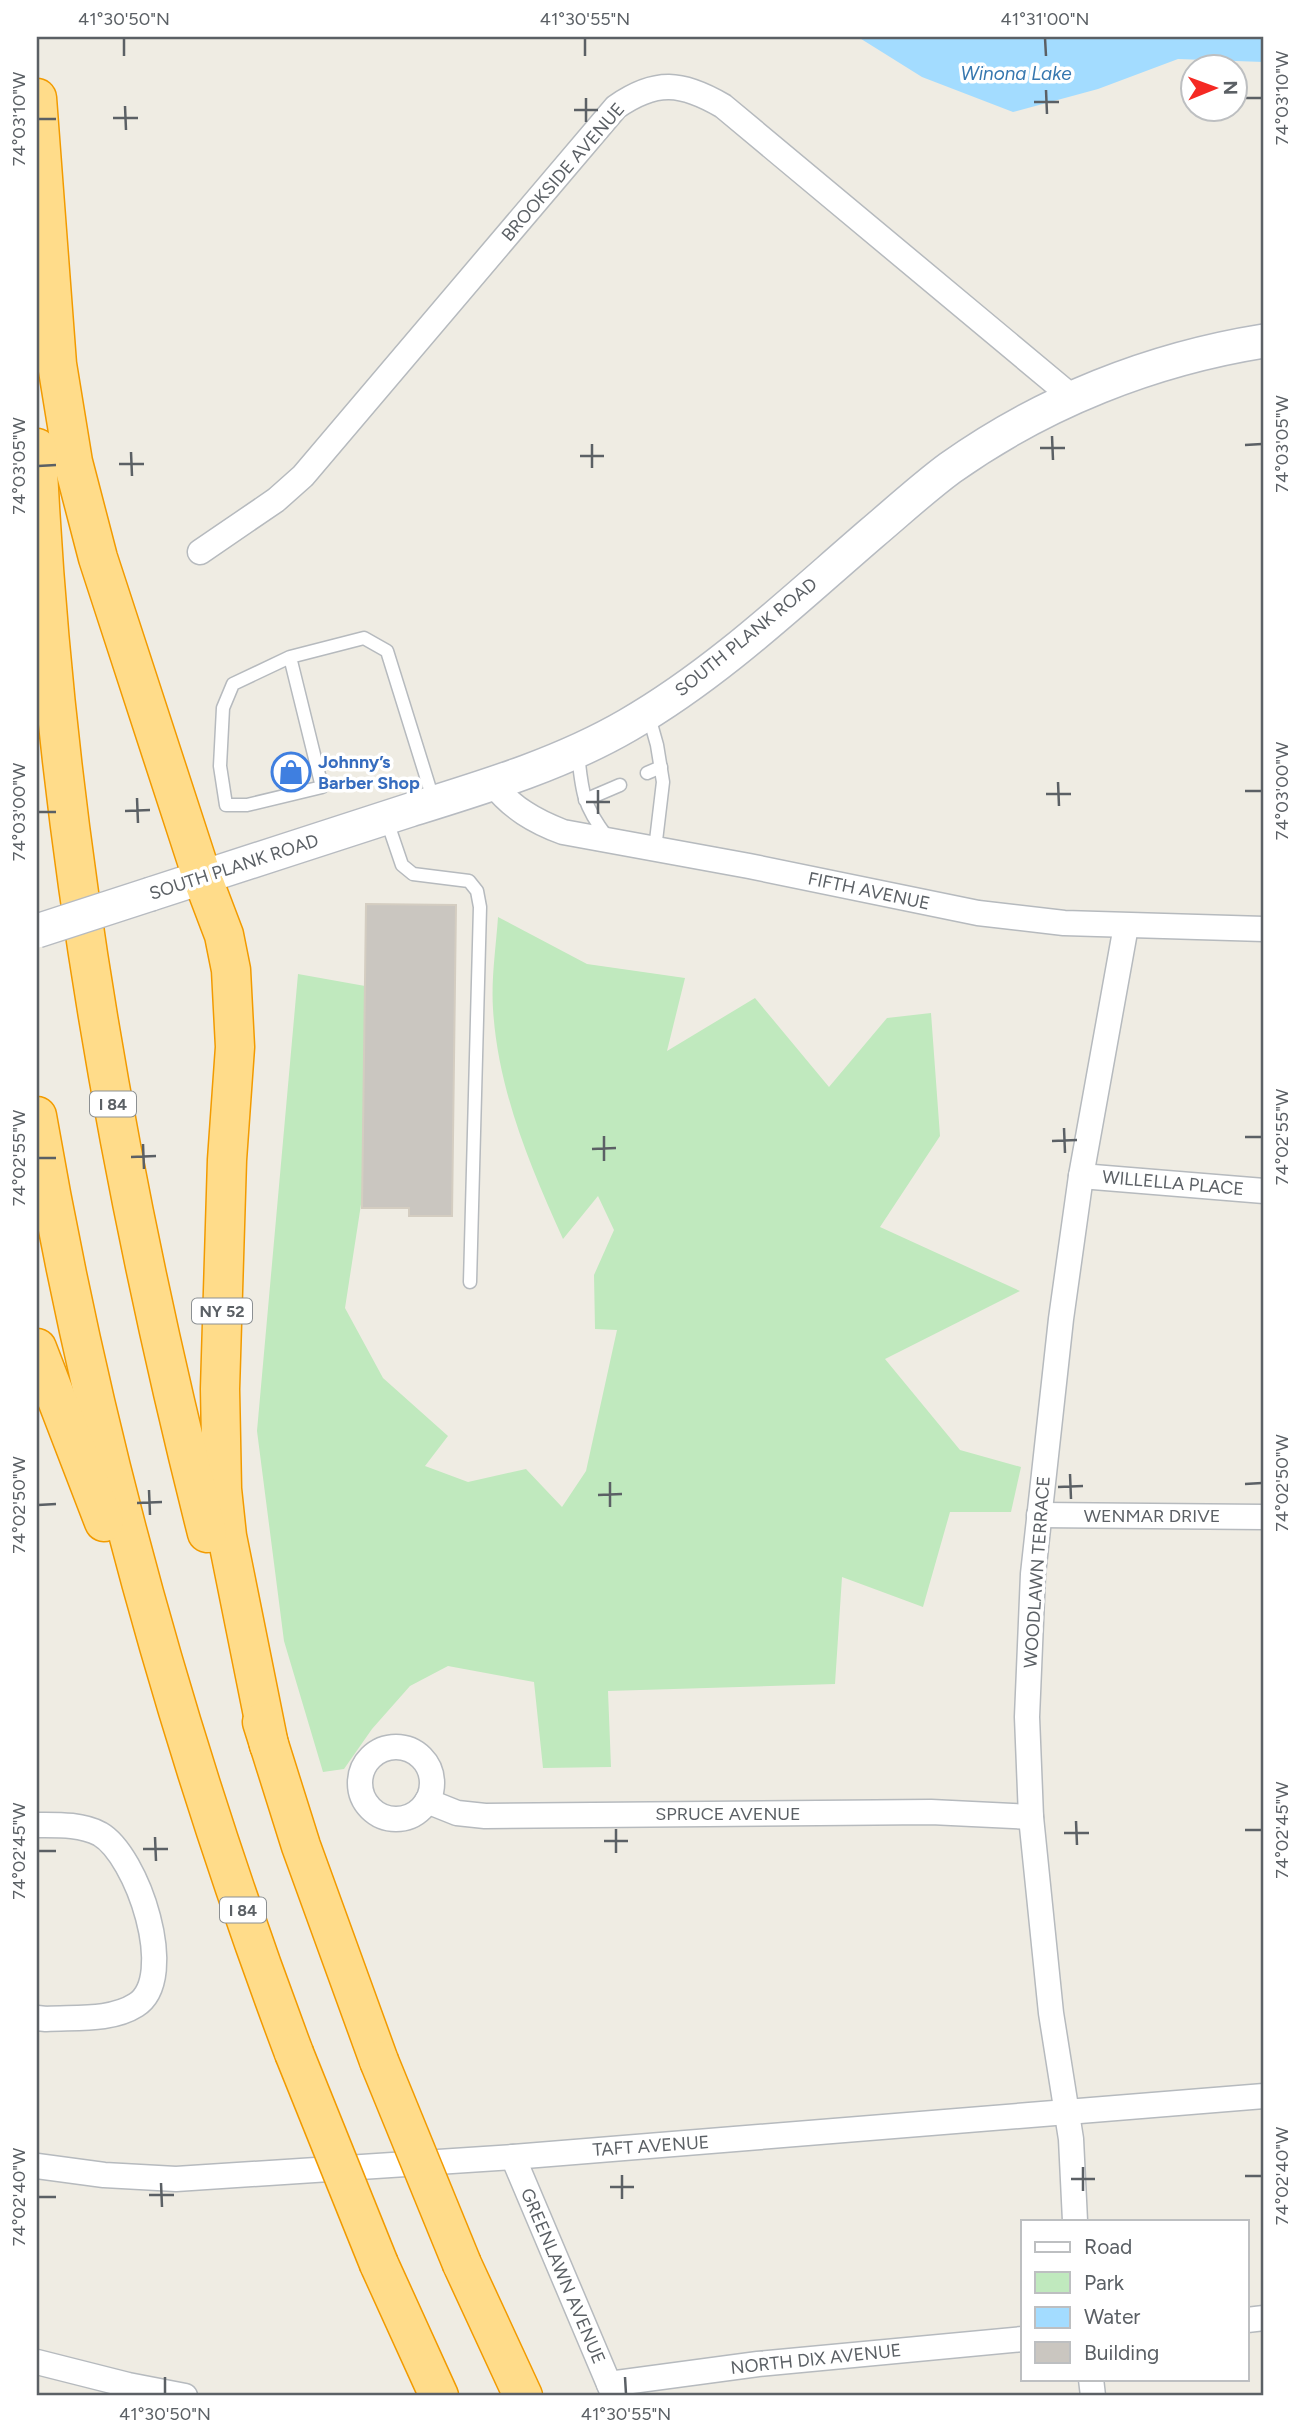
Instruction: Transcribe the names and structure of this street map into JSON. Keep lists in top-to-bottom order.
{
  "streets": {
    "highway": ["I 84", "NY 52"],
    "main road": ["SOUTH PLANK ROAD"],
    "street": [
      "BROOKSIDE AVENUE",
      "FIFTH AVENUE",
      "WILLELLA PLACE",
      "WENMAR DRIVE",
      "WOODLAWN TERRACE",
      "SPRUCE AVENUE",
      "TAFT AVENUE",
      "GREENLAWN AVENUE",
      "NORTH DIX AVENUE"
    ]
  },
  "crossings": [
    ["BROOKSIDE AVENUE", "SOUTH PLANK ROAD"],
    ["SOUTH PLANK ROAD", "FIFTH AVENUE"],
    ["SOUTH PLANK ROAD", "NY 52"],
    ["FIFTH AVENUE", "WOODLAWN TERRACE"],
    ["I 84", "NY 52"],
    ["WILLELLA PLACE", "WOODLAWN TERRACE"],
    ["WENMAR DRIVE", "WOODLAWN TERRACE"],
    ["WOODLAWN TERRACE", "SPRUCE AVENUE"],
    ["WOODLAWN TERRACE", "TAFT AVENUE"],
    ["TAFT AVENUE", "GREENLAWN AVENUE"],
    ["GREENLAWN AVENUE", "NORTH DIX AVENUE"]
  ],
  "water": ["Winona Lake"],
  "places": {
    "shop": ["Johnny’s Barber Shop"]
  },
  "legend": [
    "Road",
    "Park",
    "Water",
    "Building"
  ],
  "north": "right",
  "coordinates": [
    "41°30'50\"N",
    "41°30'55\"N",
    "41°31'00\"N",
    "74°03'10\"W",
    "74°03'05\"W",
    "74°03'00\"W",
    "74°02'55\"W",
    "74°02'50\"W",
    "74°02'45\"W",
    "74°02'40\"W"
  ]
}
